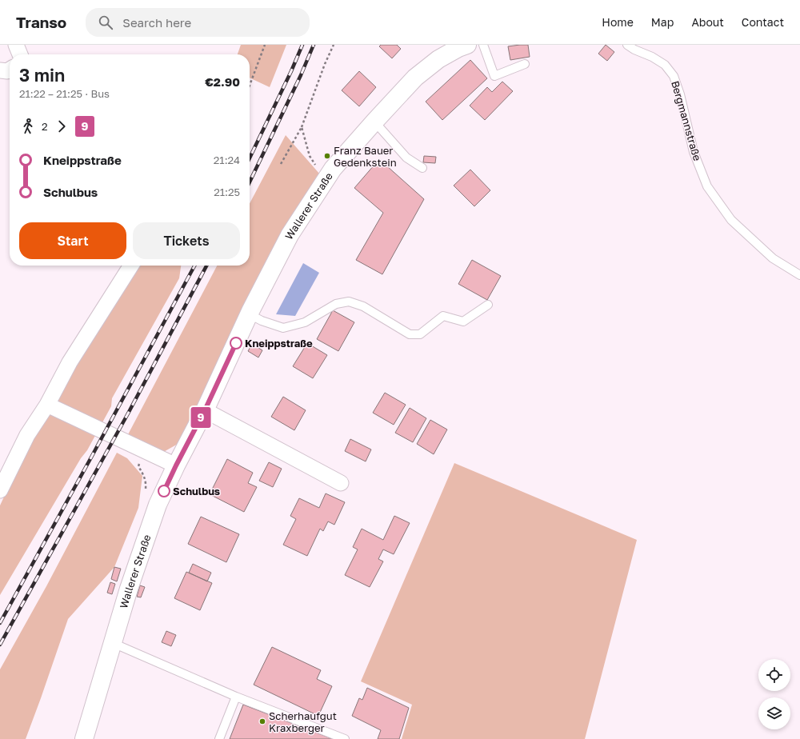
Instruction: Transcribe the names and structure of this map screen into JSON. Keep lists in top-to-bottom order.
{
  "streets": {
    "street": ["Wallerer Straße"],
    "lane": ["Bergmannstraße"]
  },
  "places": [
    "Franz Bauer Gedenkstein",
    "Kneippstraße",
    "Schulbus",
    "Scherhaufgut Kraxberger"
  ],
  "lines": ["bus line 9"],
  "page": {
    "header": "Transo",
    "search": "Search here",
    "nav": [
      "Home",
      "Map",
      "About",
      "Contact"
    ],
    "on_map": "9",
    "heading": ["3 min", "21:22 – 21:25 · Bus", "€2.90"],
    "legs": ["2", "9"],
    "list": [
      {
        "name": "Kneippstraße",
        "value": "21:24"
      },
      {
        "name": "Schulbus",
        "value": "21:25"
      }
    ],
    "buttons": ["Start", "Tickets"]
  }
}
